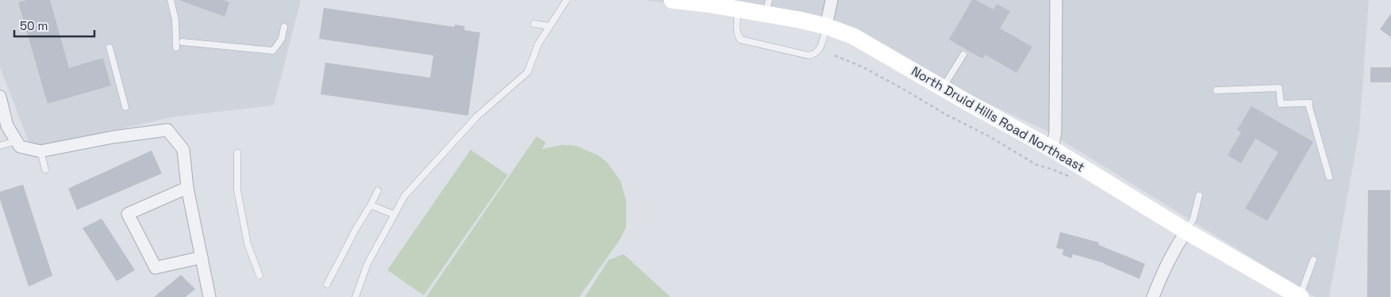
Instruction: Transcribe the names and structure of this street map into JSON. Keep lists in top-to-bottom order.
{
  "streets": {
    "main road": ["North Druid Hills Road Northeast"]
  },
  "scale_bar": "50 m"
}
